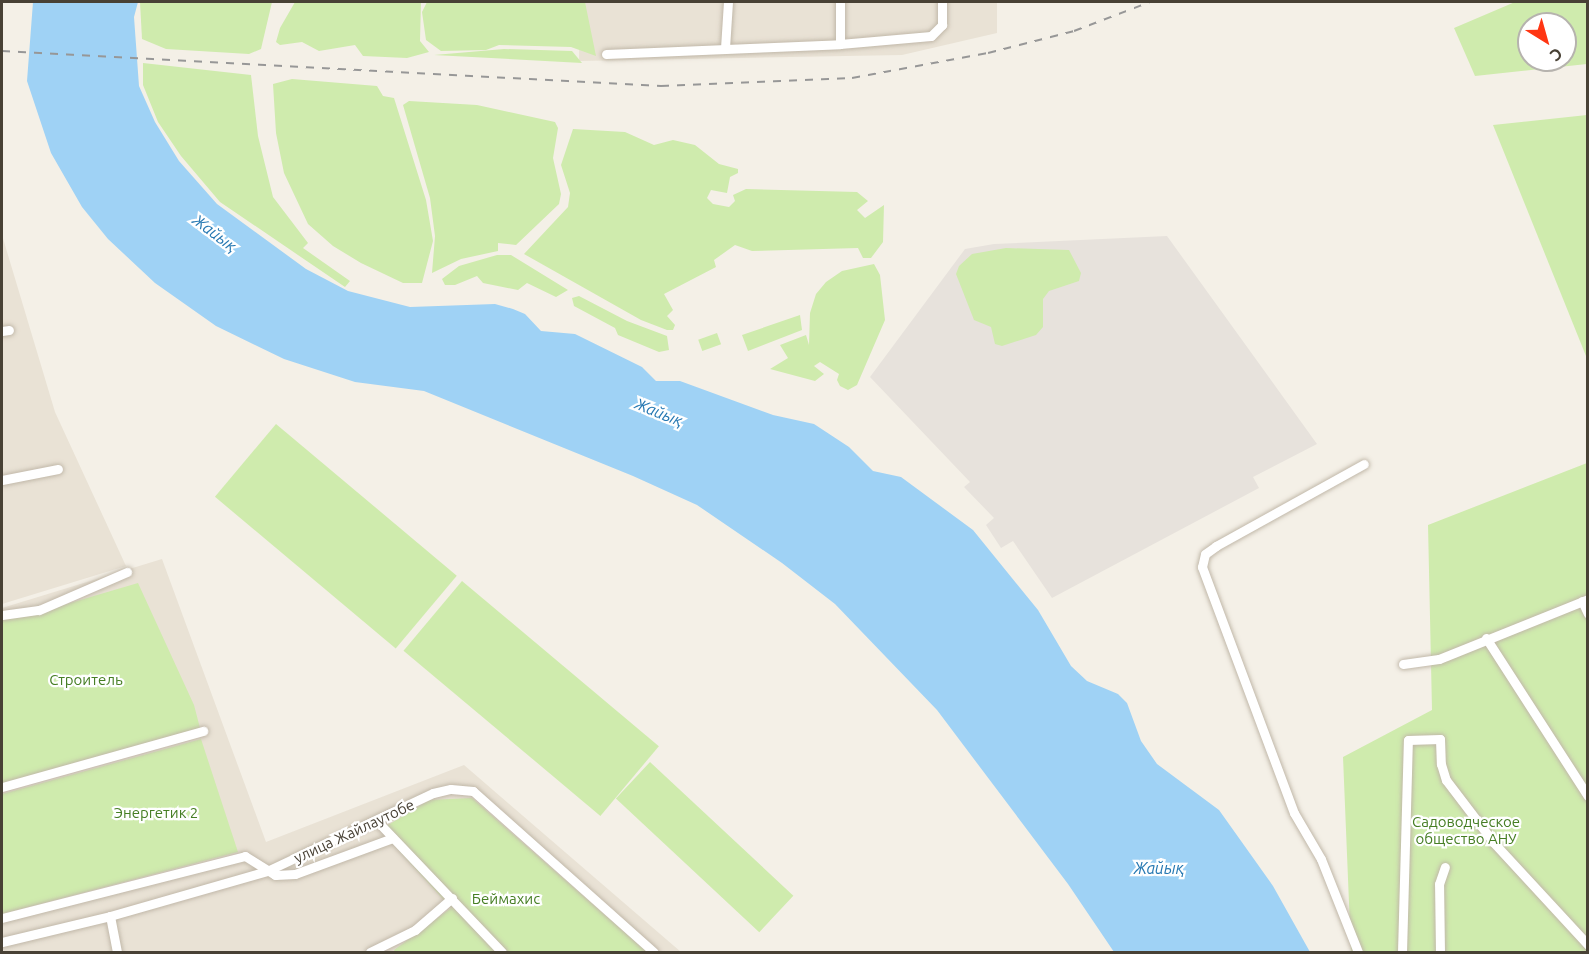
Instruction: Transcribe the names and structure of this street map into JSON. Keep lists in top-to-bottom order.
{
  "streets": {
    "street": ["улица Жайлаутобе"]
  },
  "water": ["Жайық"],
  "parks": [
    "Строитель",
    "Энергетик 2",
    "Садоводческое общество АНУ",
    "Беймахис"
  ],
  "north": "bottom right"
}
